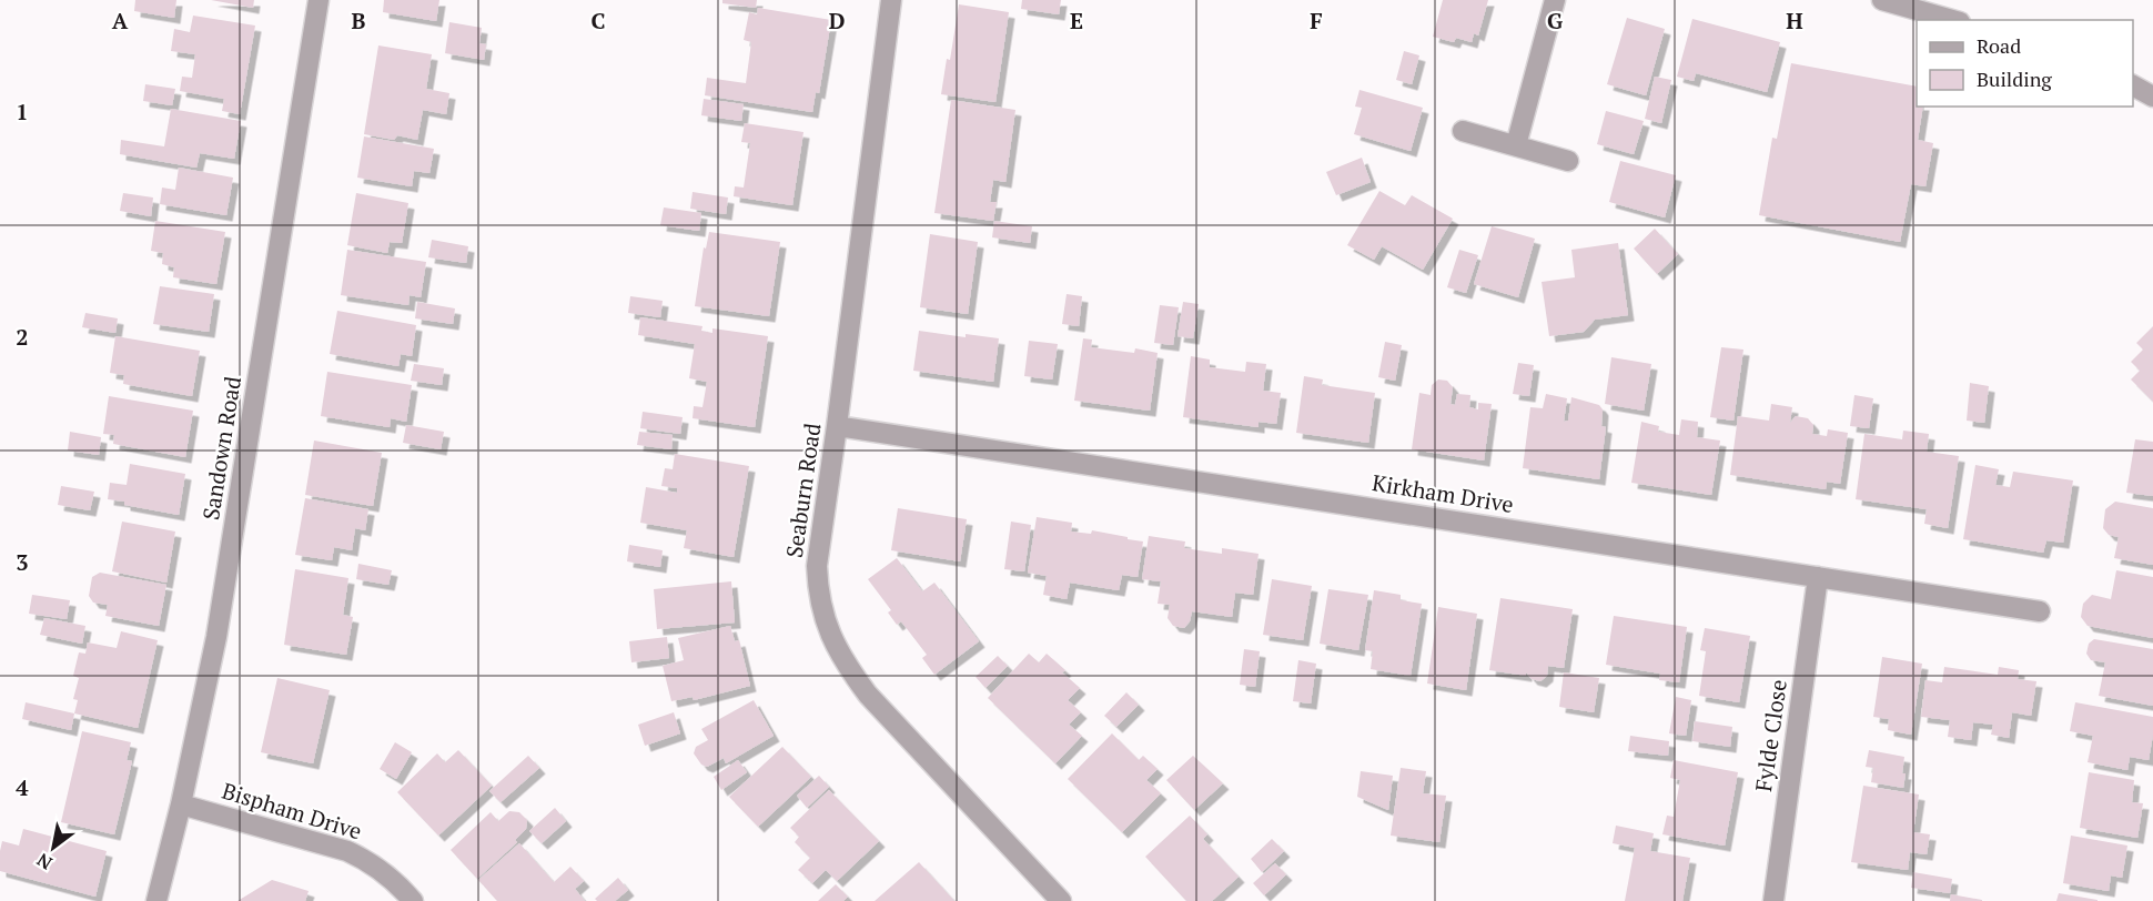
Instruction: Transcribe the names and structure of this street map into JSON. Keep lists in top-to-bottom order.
{
  "streets": {
    "street": [
      "Sandown Road",
      "Seaburn Road",
      "Kirkham Drive",
      "Fylde Close",
      "Bispham Drive"
    ]
  },
  "crossings": [
    ["Sandown Road", "Bispham Drive"],
    ["Seaburn Road", "Kirkham Drive"],
    ["Kirkham Drive", "Fylde Close"]
  ],
  "legend": ["Road", "Building"],
  "north": "bottom left",
  "grid": {
    "columns": [
      "A",
      "B",
      "C",
      "D",
      "E",
      "F",
      "G",
      "H"
    ],
    "rows": [
      "1",
      "2",
      "3",
      "4"
    ]
  }
}
